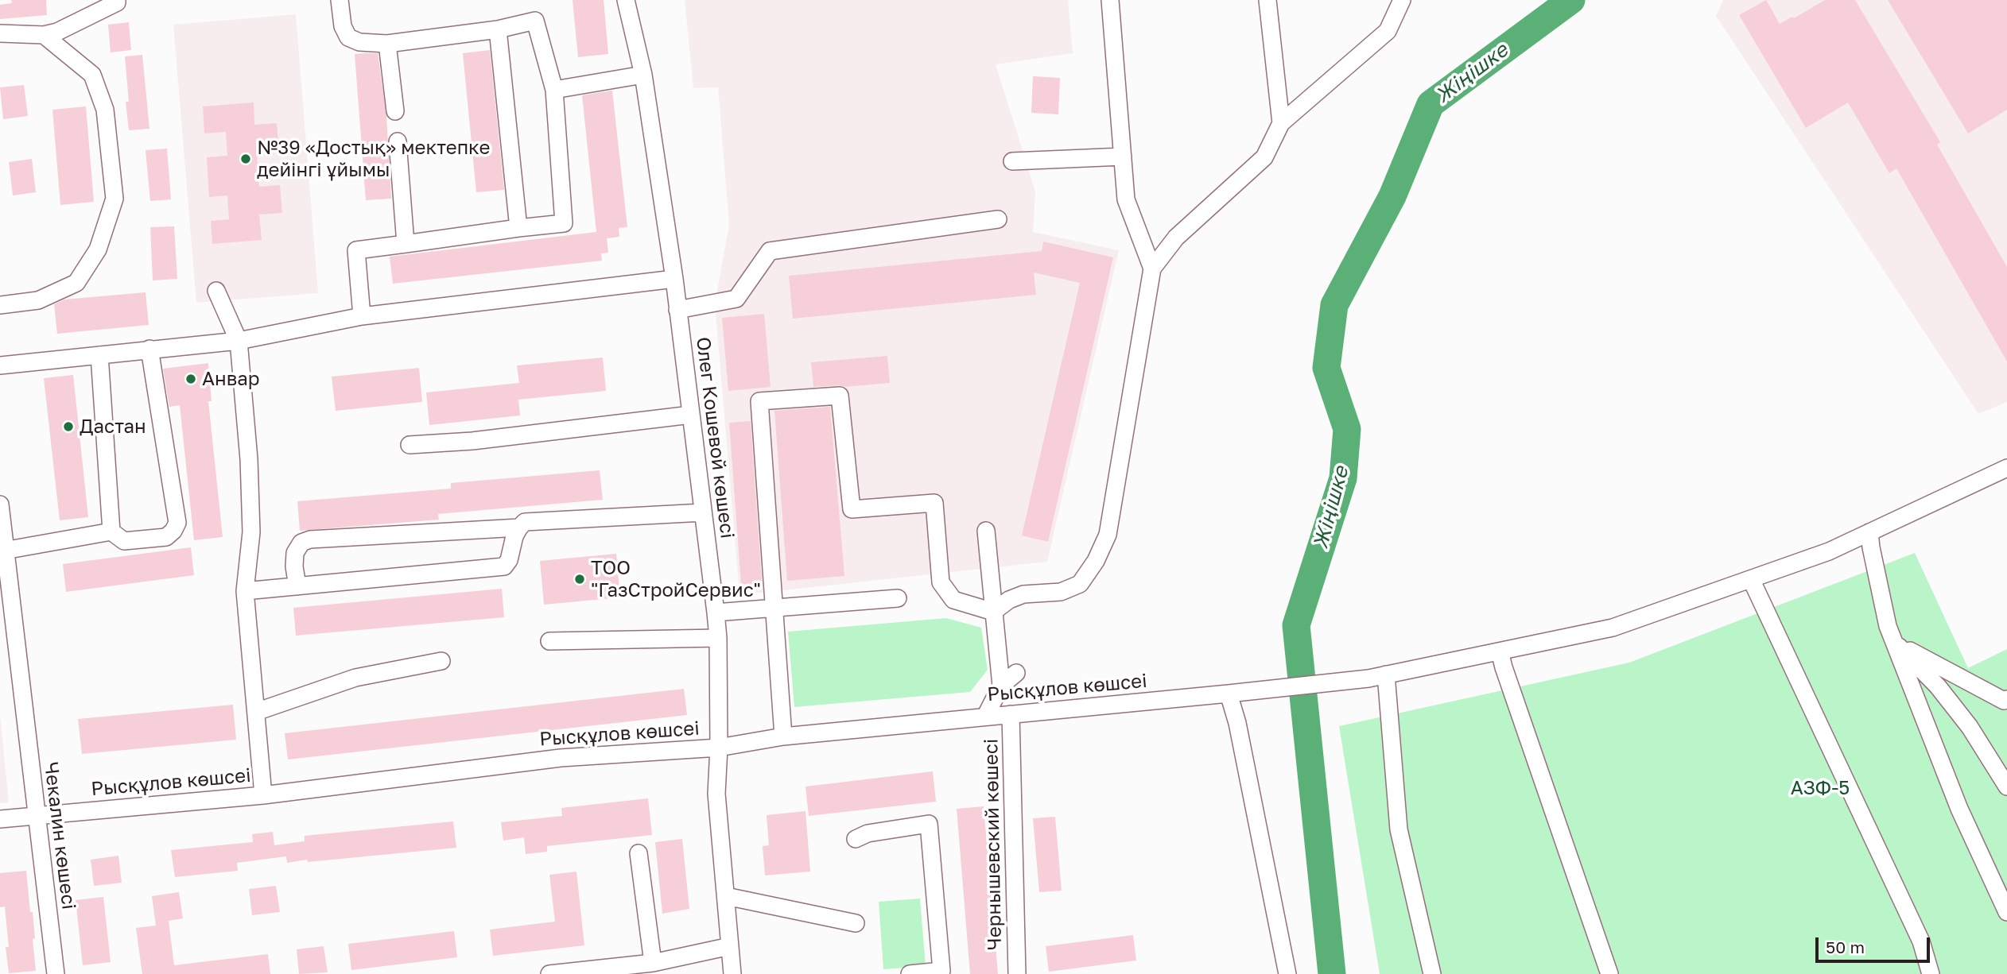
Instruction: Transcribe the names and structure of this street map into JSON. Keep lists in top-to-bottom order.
{
  "streets": {
    "street": [
      "Олег Кошевой көшесі",
      "Рысқұлов көшсеі",
      "Чекалин көшесі",
      "Чернышевский көшесі"
    ]
  },
  "crossings": [
    ["Олег Кошевой көшесі", "Рысқұлов көшсеі"],
    ["Рысқұлов көшсеі", "Чекалин көшесі"],
    ["Рысқұлов көшсеі", "Чернышевский көшесі"]
  ],
  "water": ["Жіңішке"],
  "parks": ["АЗФ-5"],
  "places": [
    "№39 «Достық» мектепке дейінгі ұйымы",
    "Анвар",
    "Дастан",
    "ТОО \"ГазСтройСервис\""
  ],
  "scale_bar": "50 m"
}
